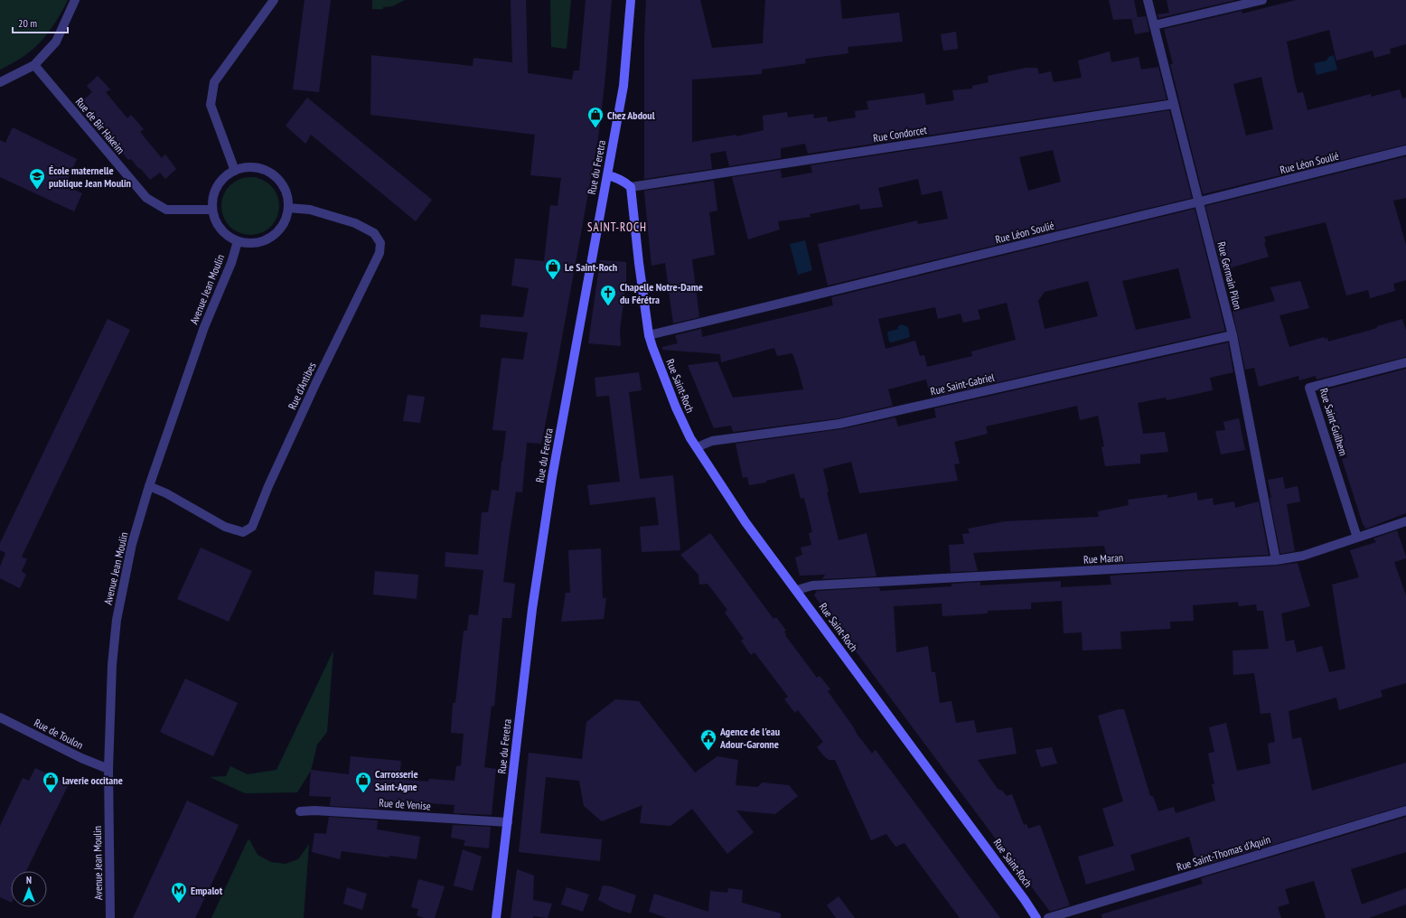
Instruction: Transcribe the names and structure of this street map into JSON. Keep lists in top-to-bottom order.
{
  "streets": {
    "street": [
      "Rue de Bir Hakeim",
      "Rue Condorcet",
      "Rue Léon Soulié",
      "Rue du Feretra",
      "Rue Germain Pilon",
      "Avenue Jean Moulin",
      "Rue Saint-Gabriel",
      "Rue d'Antibes",
      "Rue Saint-Roch",
      "Rue Saint-Guilhem",
      "Rue Maran",
      "Rue de Toulon",
      "Rue de Venise",
      "Rue Saint-Thomas d'Aquin"
    ]
  },
  "crossings": [
    ["Rue de Bir Hakeim", "Avenue Jean Moulin"],
    ["Rue de Bir Hakeim", "Rue d'Antibes"],
    ["Rue Condorcet", "Rue Germain Pilon"],
    ["Rue Condorcet", "Rue Saint-Roch"],
    ["Rue Léon Soulié", "Rue Germain Pilon"],
    ["Rue Léon Soulié", "Rue Saint-Roch"],
    ["Rue du Feretra", "Rue de Venise"],
    ["Rue Germain Pilon", "Rue Saint-Gabriel"],
    ["Rue Germain Pilon", "Rue Maran"],
    ["Avenue Jean Moulin", "Rue d'Antibes"],
    ["Avenue Jean Moulin", "Rue de Toulon"],
    ["Rue Saint-Gabriel", "Rue Saint-Roch"],
    ["Rue Saint-Roch", "Rue Maran"],
    ["Rue Saint-Guilhem", "Rue Maran"]
  ],
  "districts": ["SAINT-ROCH"],
  "places": {
    "shop": [
      "Chez Abdoul",
      "Le Saint-Roch",
      "laverie occitane",
      "Carrosserie Saint-Agne"
    ],
    "school or university": ["École maternelle publique Jean Moulin"],
    "church": ["Chapelle Notre-Dame du Férétra"],
    "public building": ["Agence de l'eau Adour-Garonne"],
    "metro station": ["Empalot"]
  },
  "scale_bar": "20 m",
  "north": "top"
}
